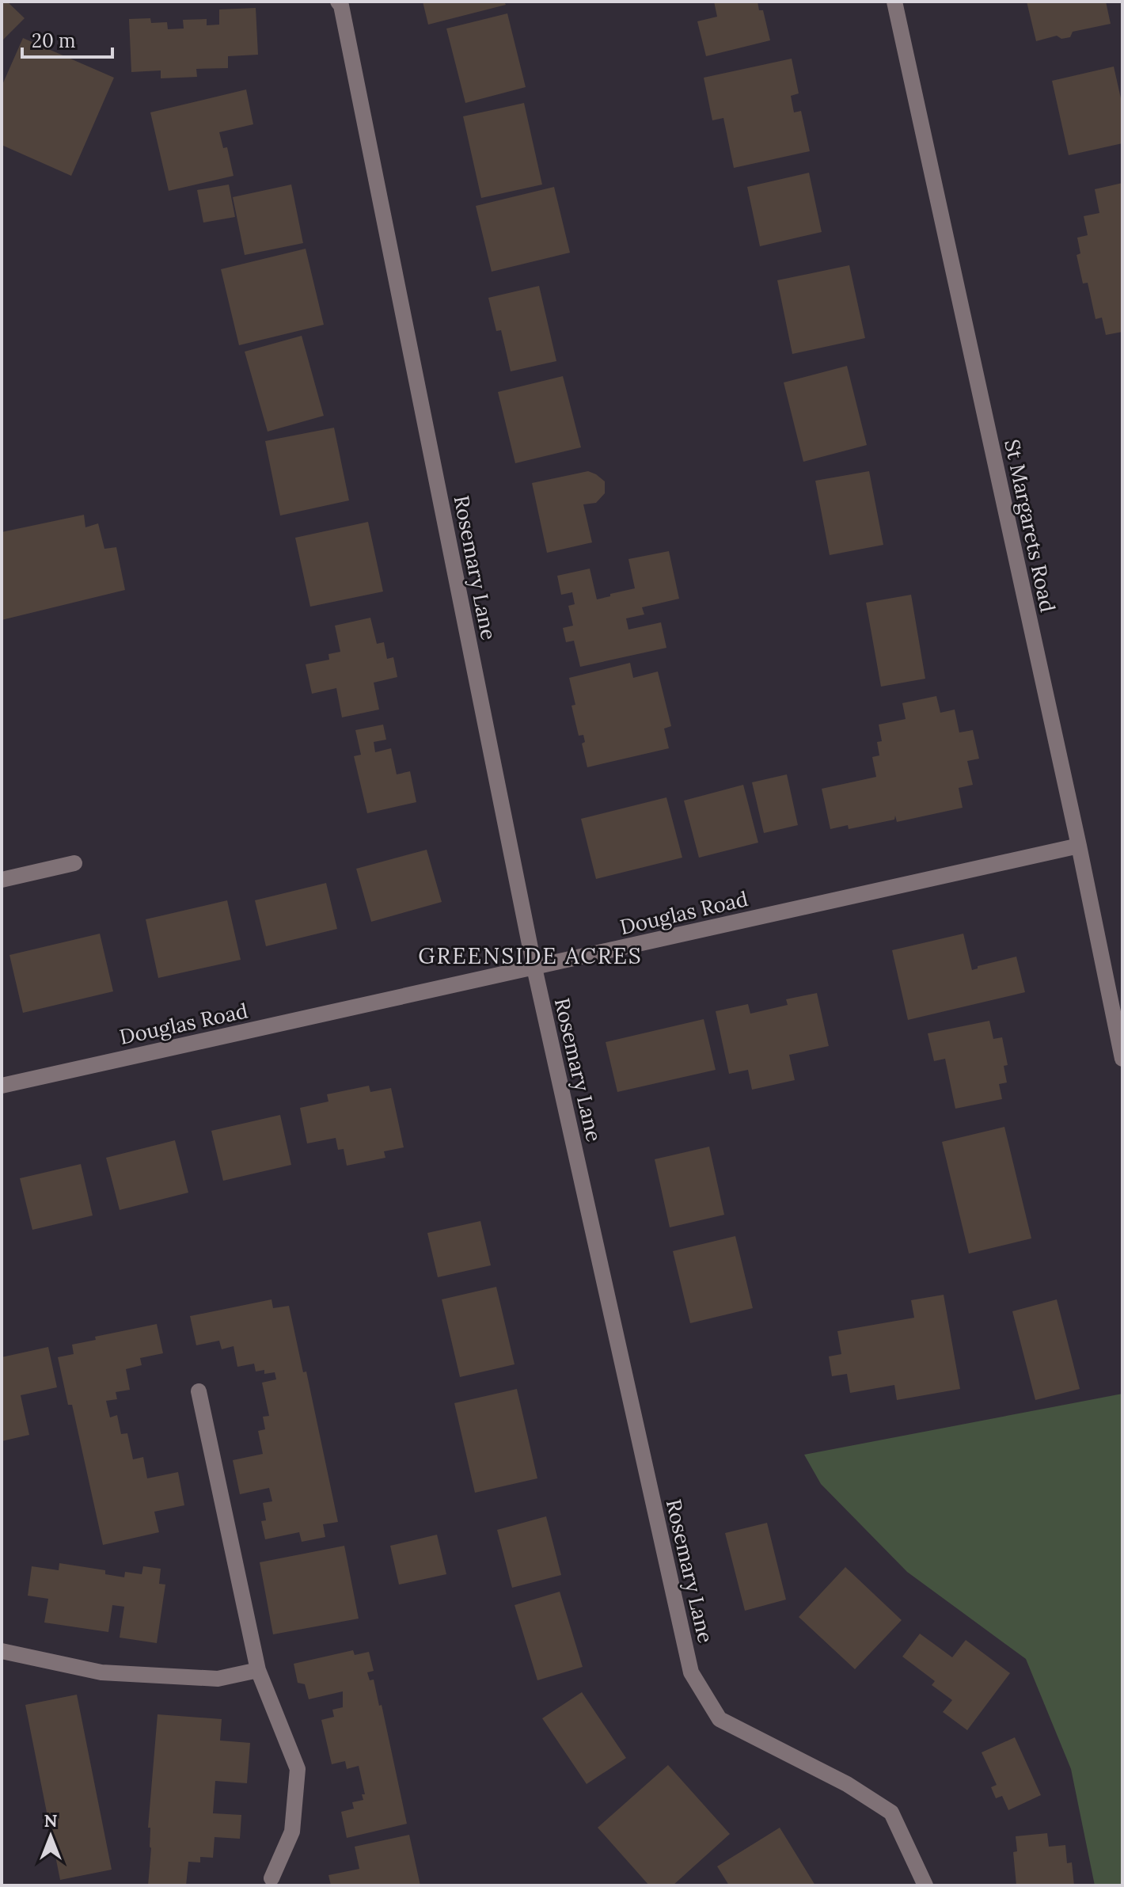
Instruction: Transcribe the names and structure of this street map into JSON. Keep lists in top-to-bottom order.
{
  "streets": {
    "street": ["St Margarets Road", "Rosemary Lane", "Douglas Road"]
  },
  "crossings": [
    ["St Margarets Road", "Douglas Road"],
    ["Rosemary Lane", "Douglas Road"]
  ],
  "districts": ["GREENSIDE ACRES"],
  "scale_bar": "20 m",
  "north": "top"
}
